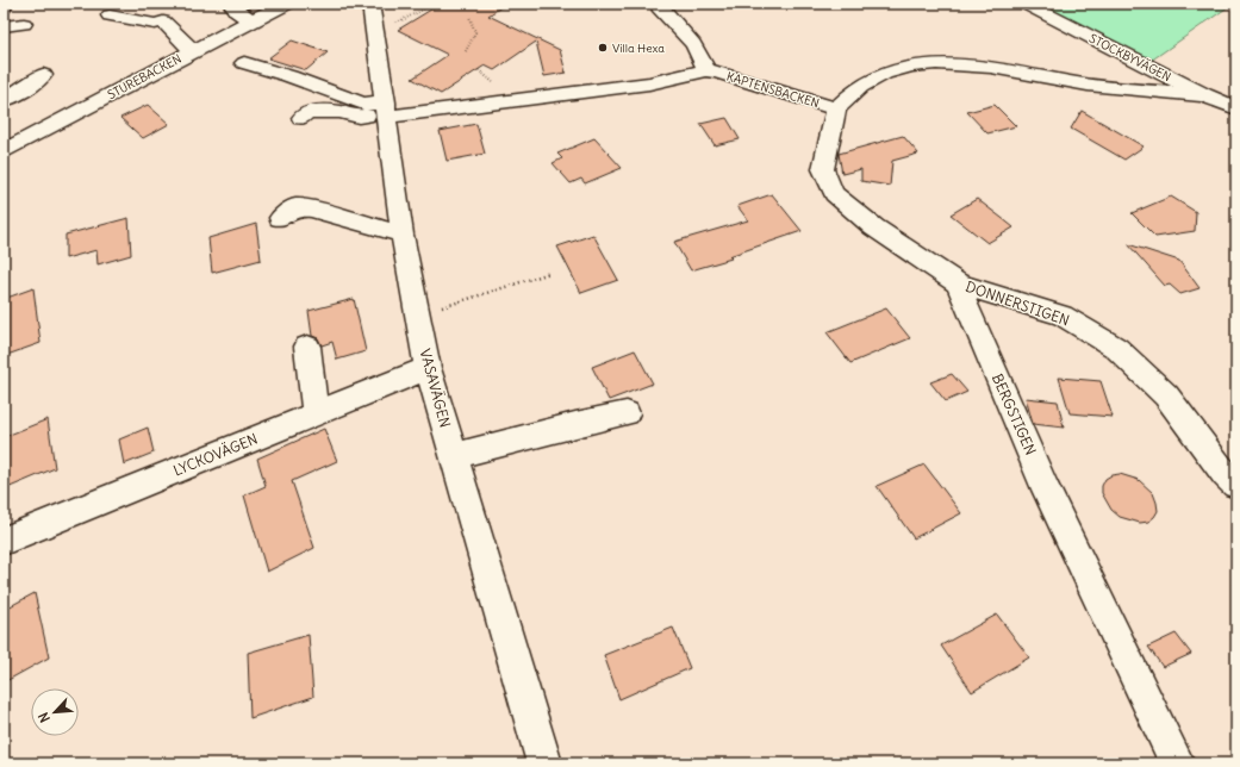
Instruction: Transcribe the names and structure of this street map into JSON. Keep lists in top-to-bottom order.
{
  "streets": {
    "street": [
      "STOCKBYVÄGEN",
      "STUREBACKEN",
      "KAPTENSBACKEN",
      "DONNERSTIGEN",
      "VASAVÄGEN",
      "BERGSTIGEN",
      "LYCKOVÄGEN"
    ]
  },
  "crossings": [
    ["STOCKBYVÄGEN", "KAPTENSBACKEN"],
    ["KAPTENSBACKEN", "VASAVÄGEN"],
    ["DONNERSTIGEN", "BERGSTIGEN"],
    ["VASAVÄGEN", "LYCKOVÄGEN"]
  ],
  "places": ["Villa Hexa"],
  "north": "bottom left"
}
